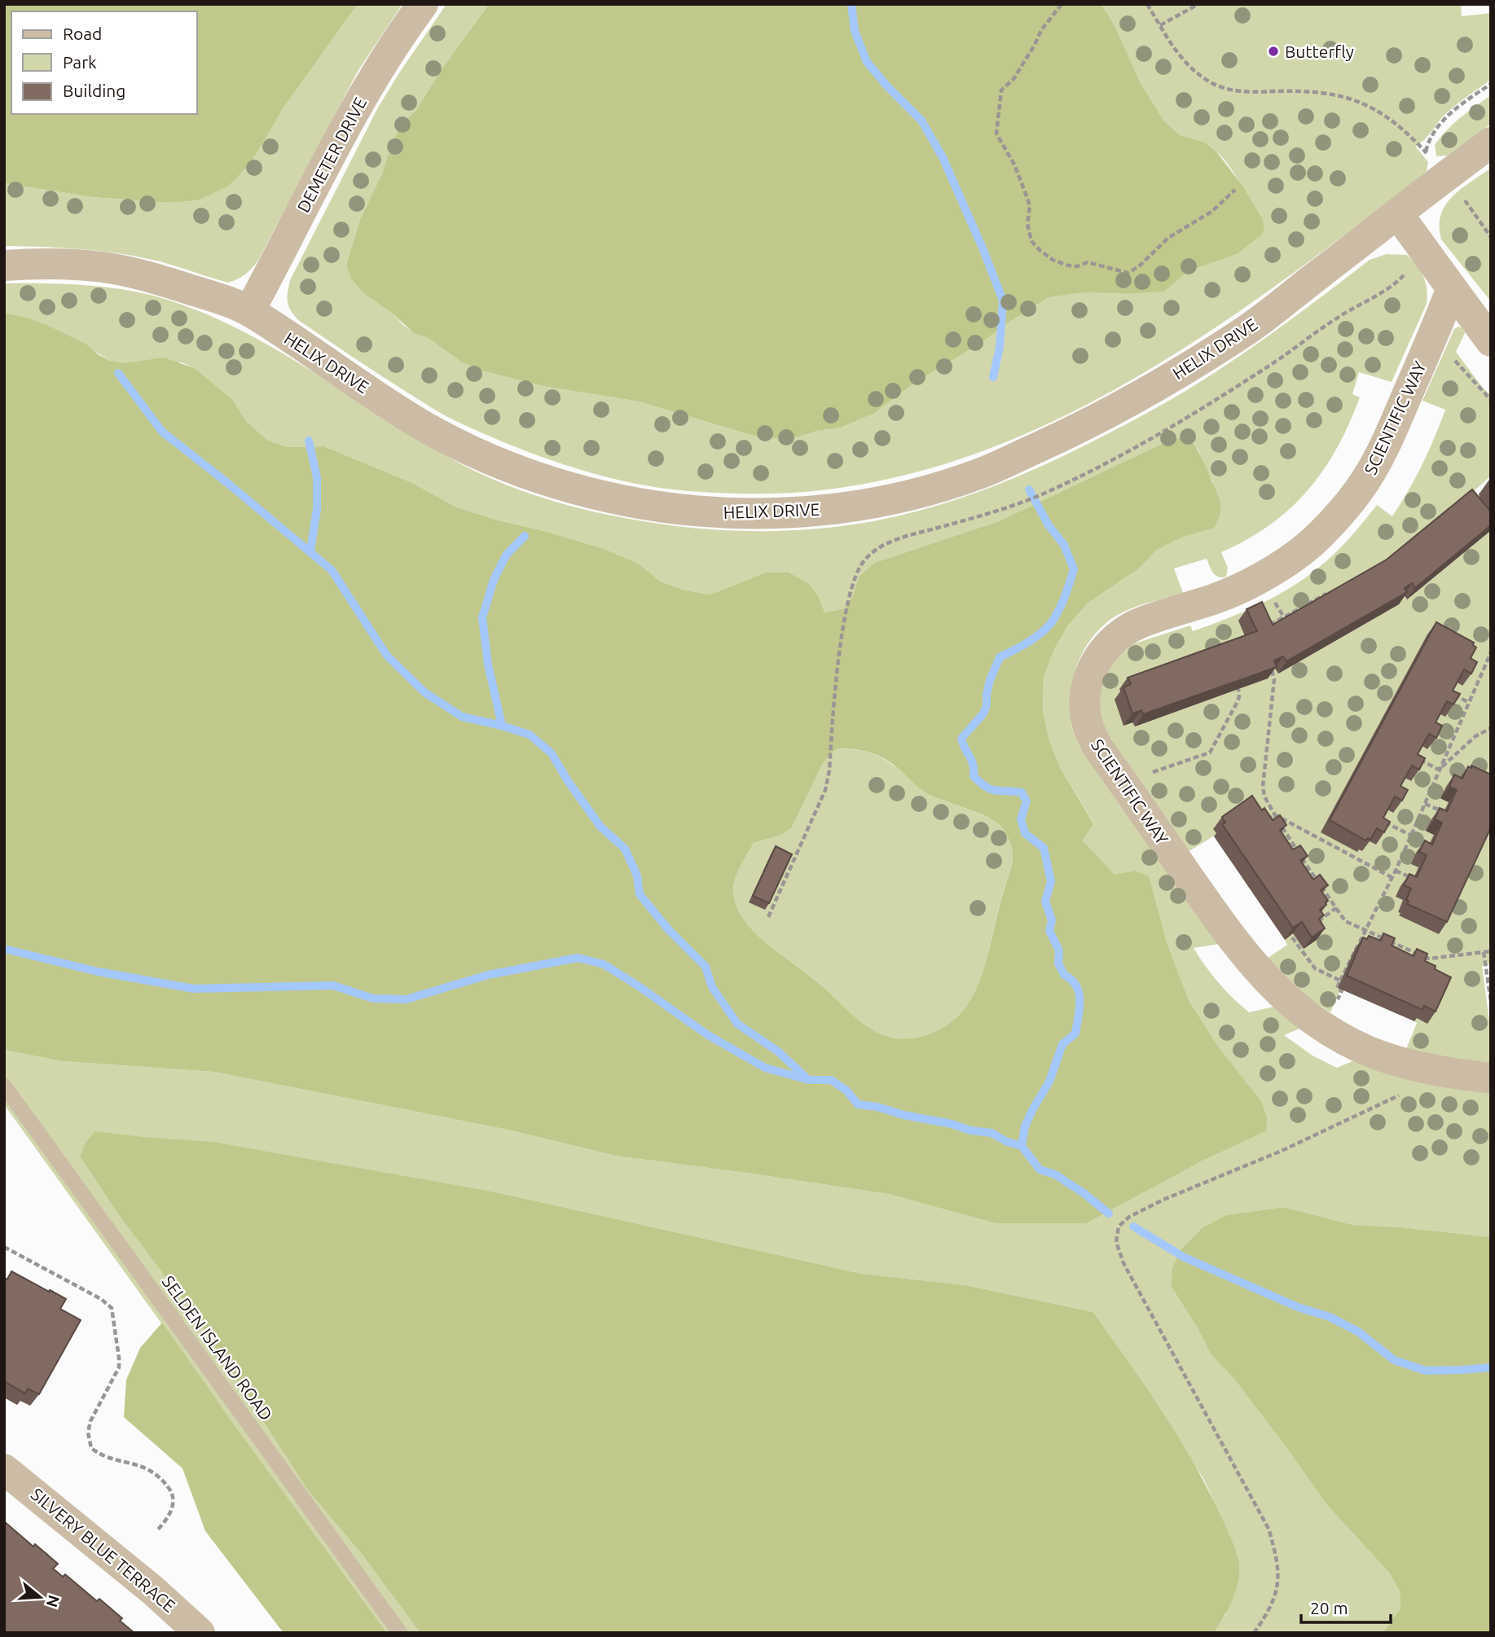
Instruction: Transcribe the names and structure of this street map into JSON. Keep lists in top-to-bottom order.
{
  "streets": {
    "street": [
      "DEMETER DRIVE",
      "HELIX DRIVE",
      "SCIENTIFIC WAY",
      "SILVERY BLUE TERRACE"
    ],
    "lane": ["SELDEN ISLAND ROAD"]
  },
  "crossings": [
    ["DEMETER DRIVE", "HELIX DRIVE"]
  ],
  "places": ["Butterfly"],
  "legend": ["Road", "Park", "Building"],
  "scale_bar": "20 m",
  "north": "right"
}
